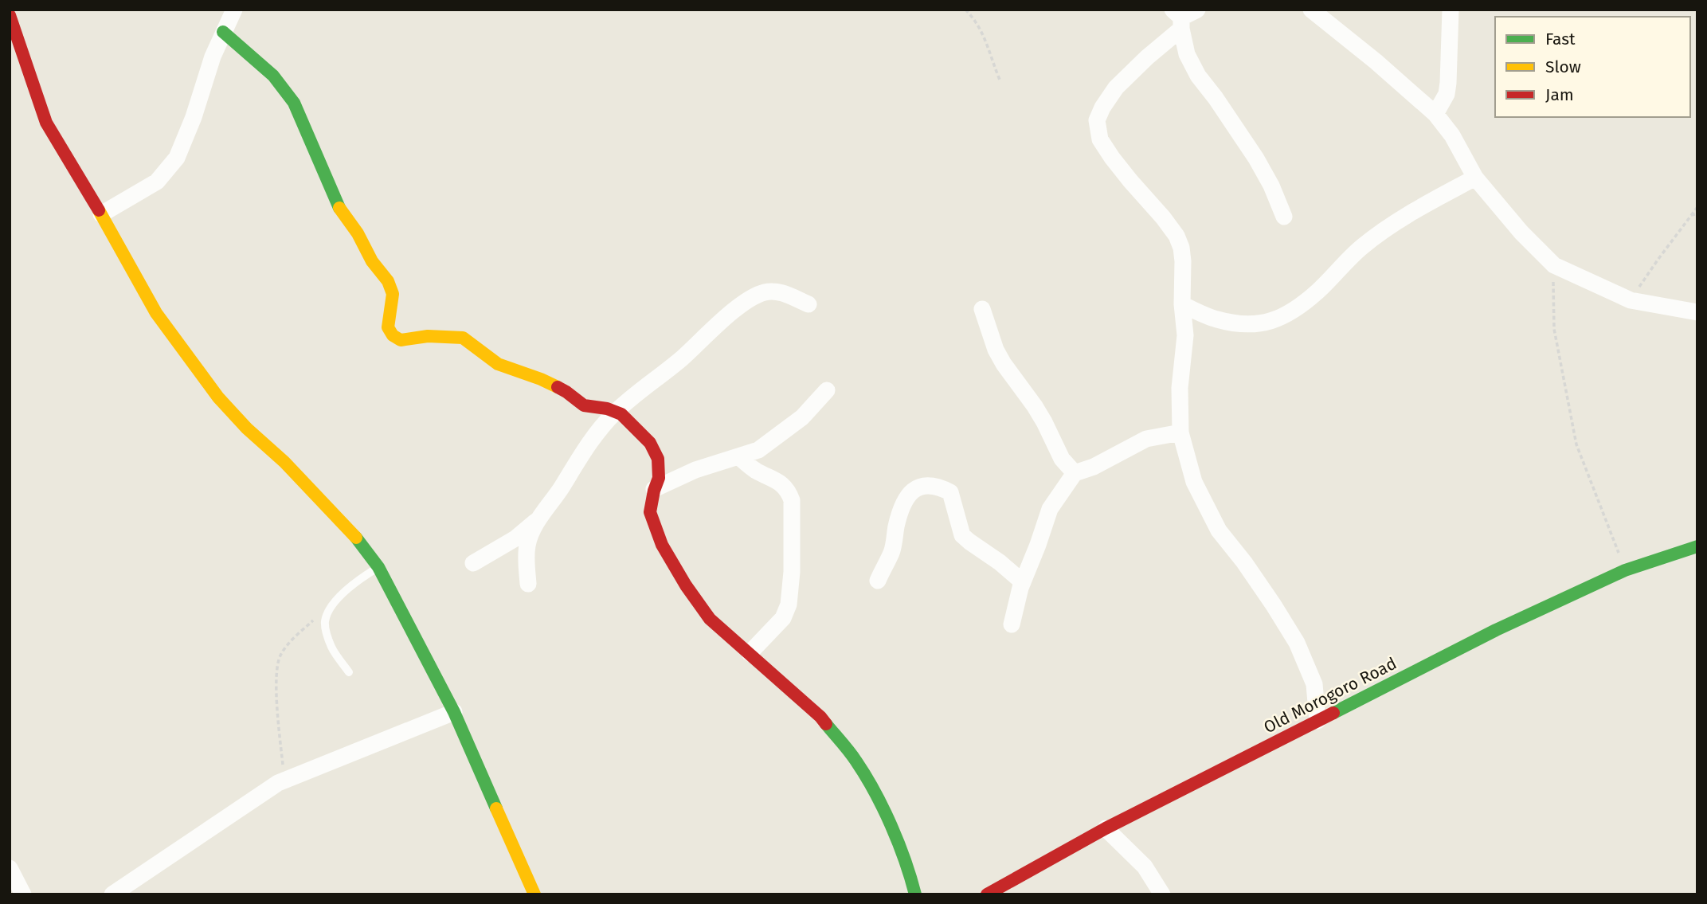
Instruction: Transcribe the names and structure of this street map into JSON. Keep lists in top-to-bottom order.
{
  "streets": {
    "street": ["Old Morogoro Road"]
  },
  "legend": ["Fast", "Slow", "Jam"]
}
